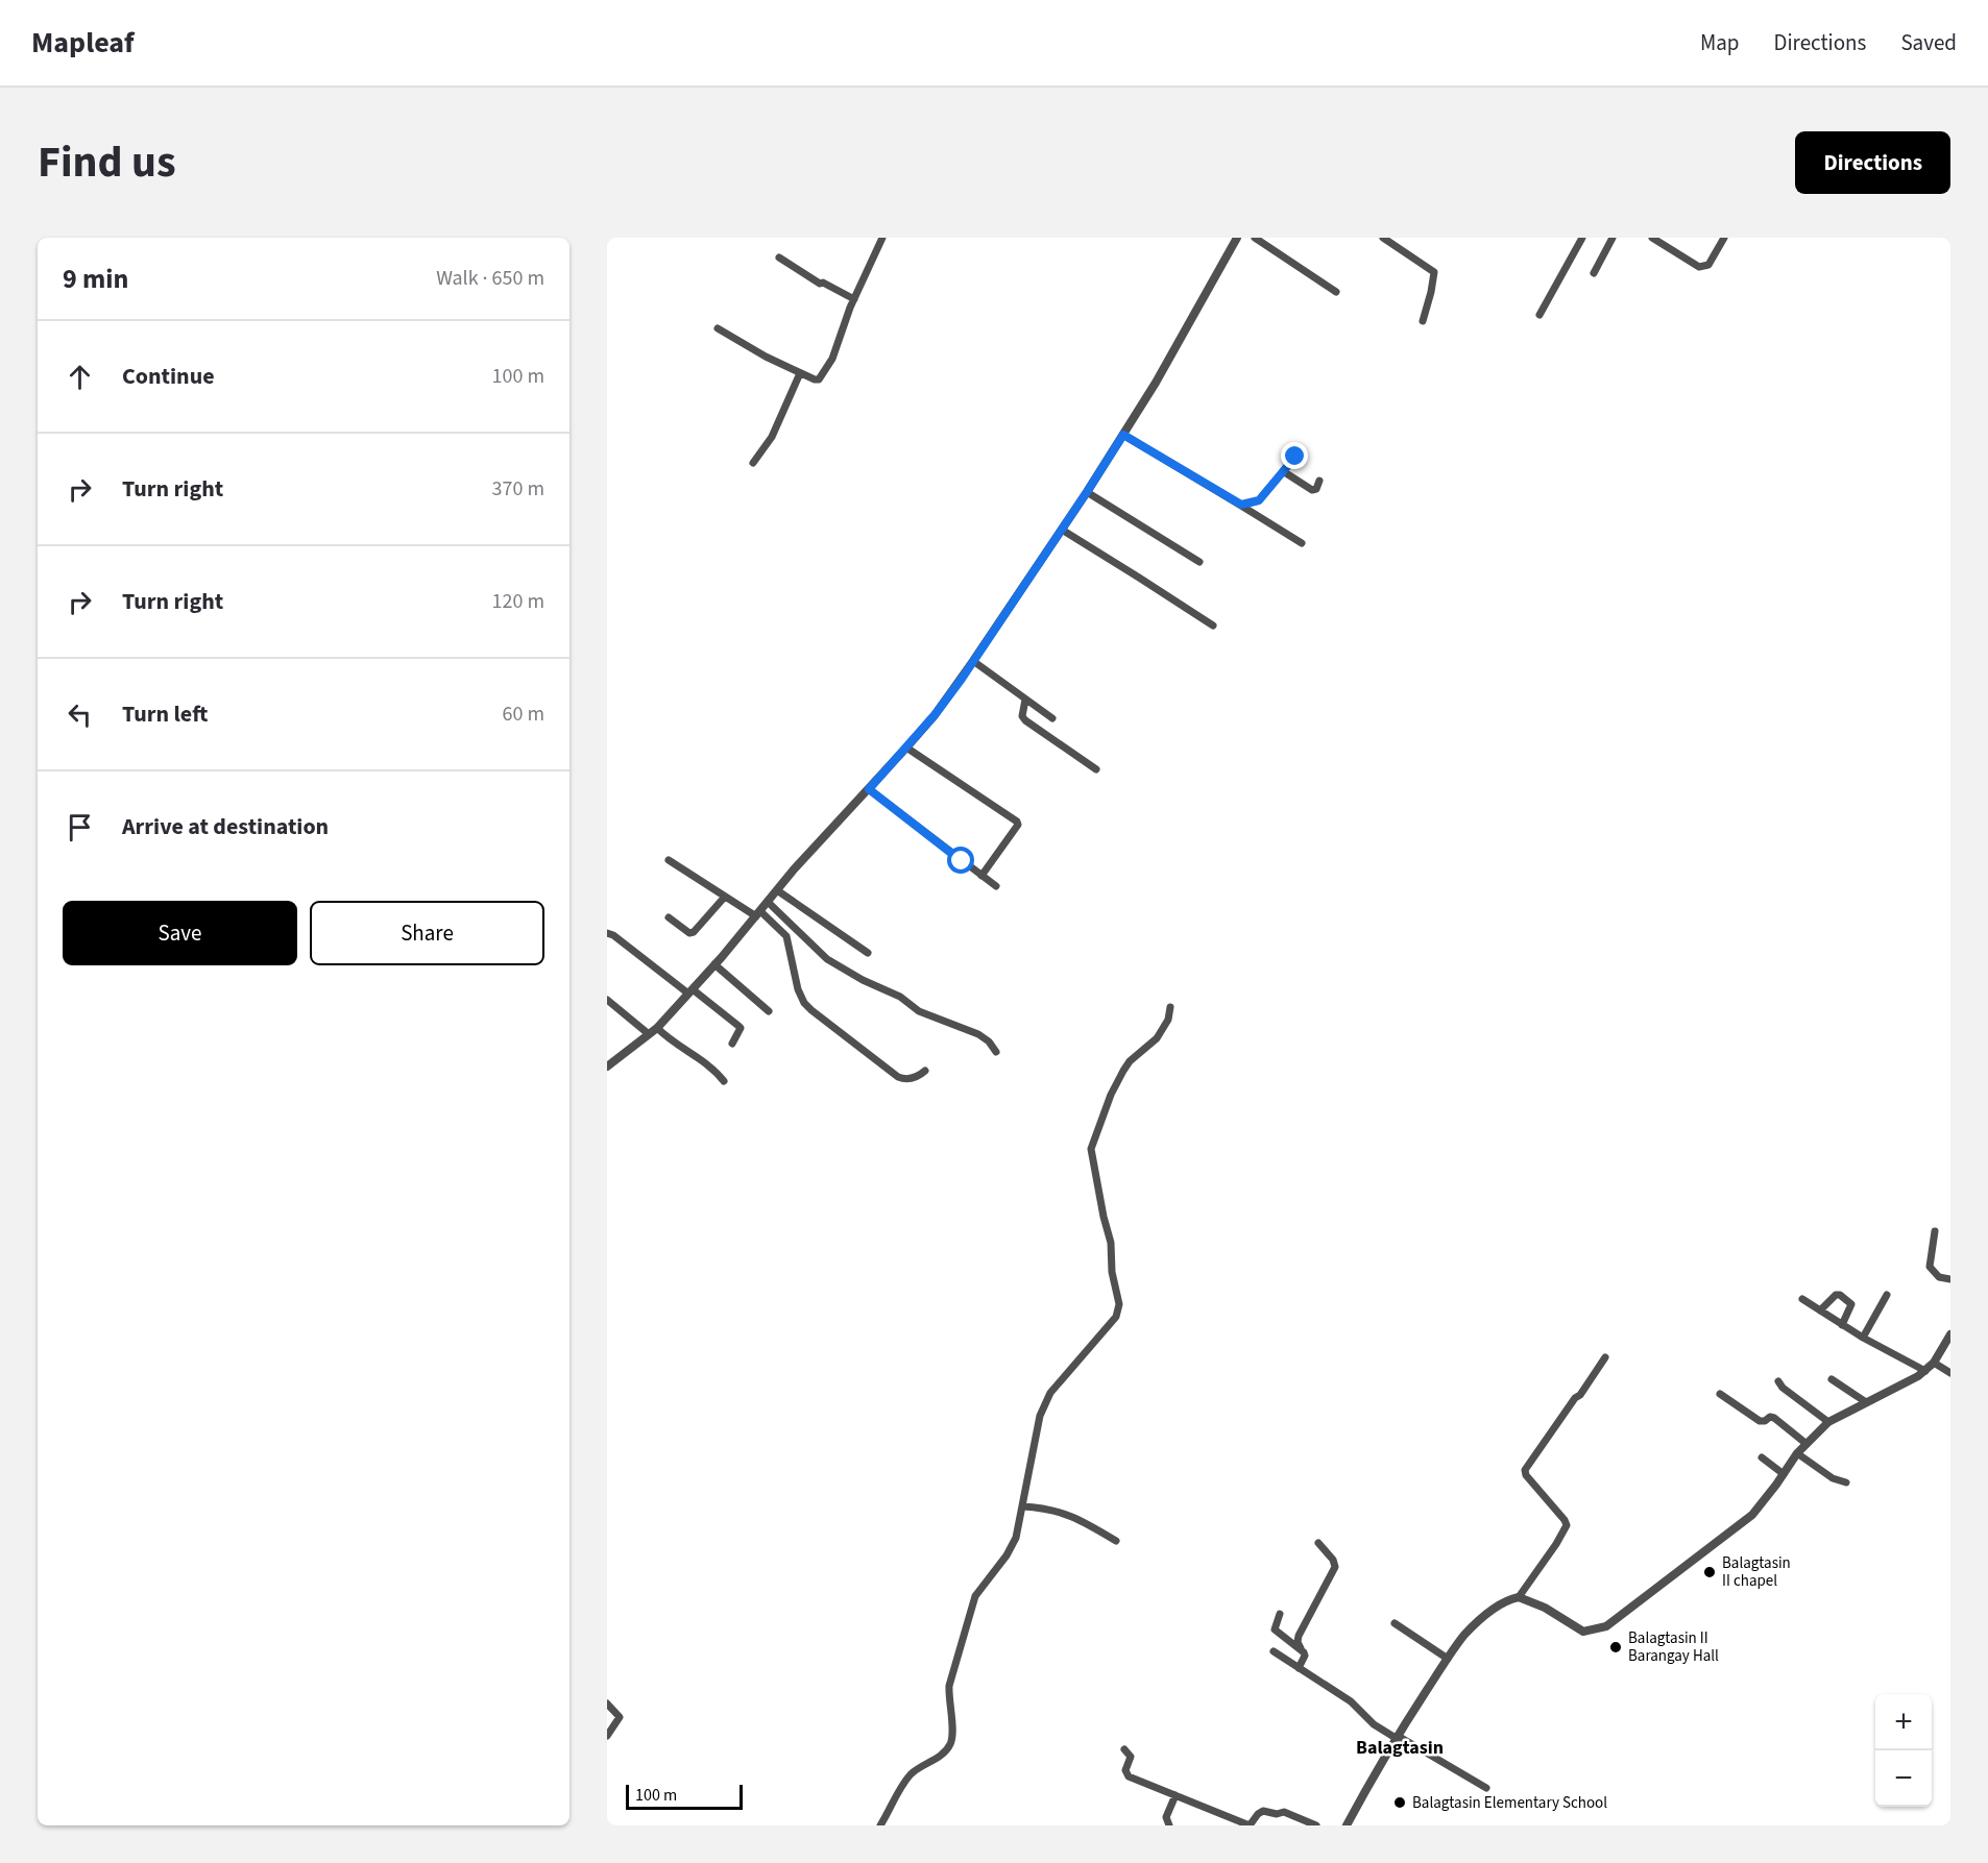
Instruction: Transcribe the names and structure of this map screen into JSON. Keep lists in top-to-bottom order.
{
  "districts": ["Balagtasin"],
  "places": ["Balagtasin II chapel", "Balagtasin II Barangay Hall", "Balagtasin Elementary School"],
  "scale_bar": "100 m",
  "page": {
    "header": "Mapleaf",
    "nav": ["Map", "Directions", "Saved"],
    "title": "Find us",
    "buttons": [
      "Directions",
      ["Save", "Share"]
    ],
    "heading": ["9 min", "Walk · 650 m"],
    "list": [
      ["Continue", "100 m"],
      ["Turn right", "370 m"],
      ["Turn right", "120 m"],
      ["Turn left", "60 m"],
      "Arrive at destination"
    ],
    "map_buttons": ["+", "−"],
    "scale": "100 m"
  }
}
